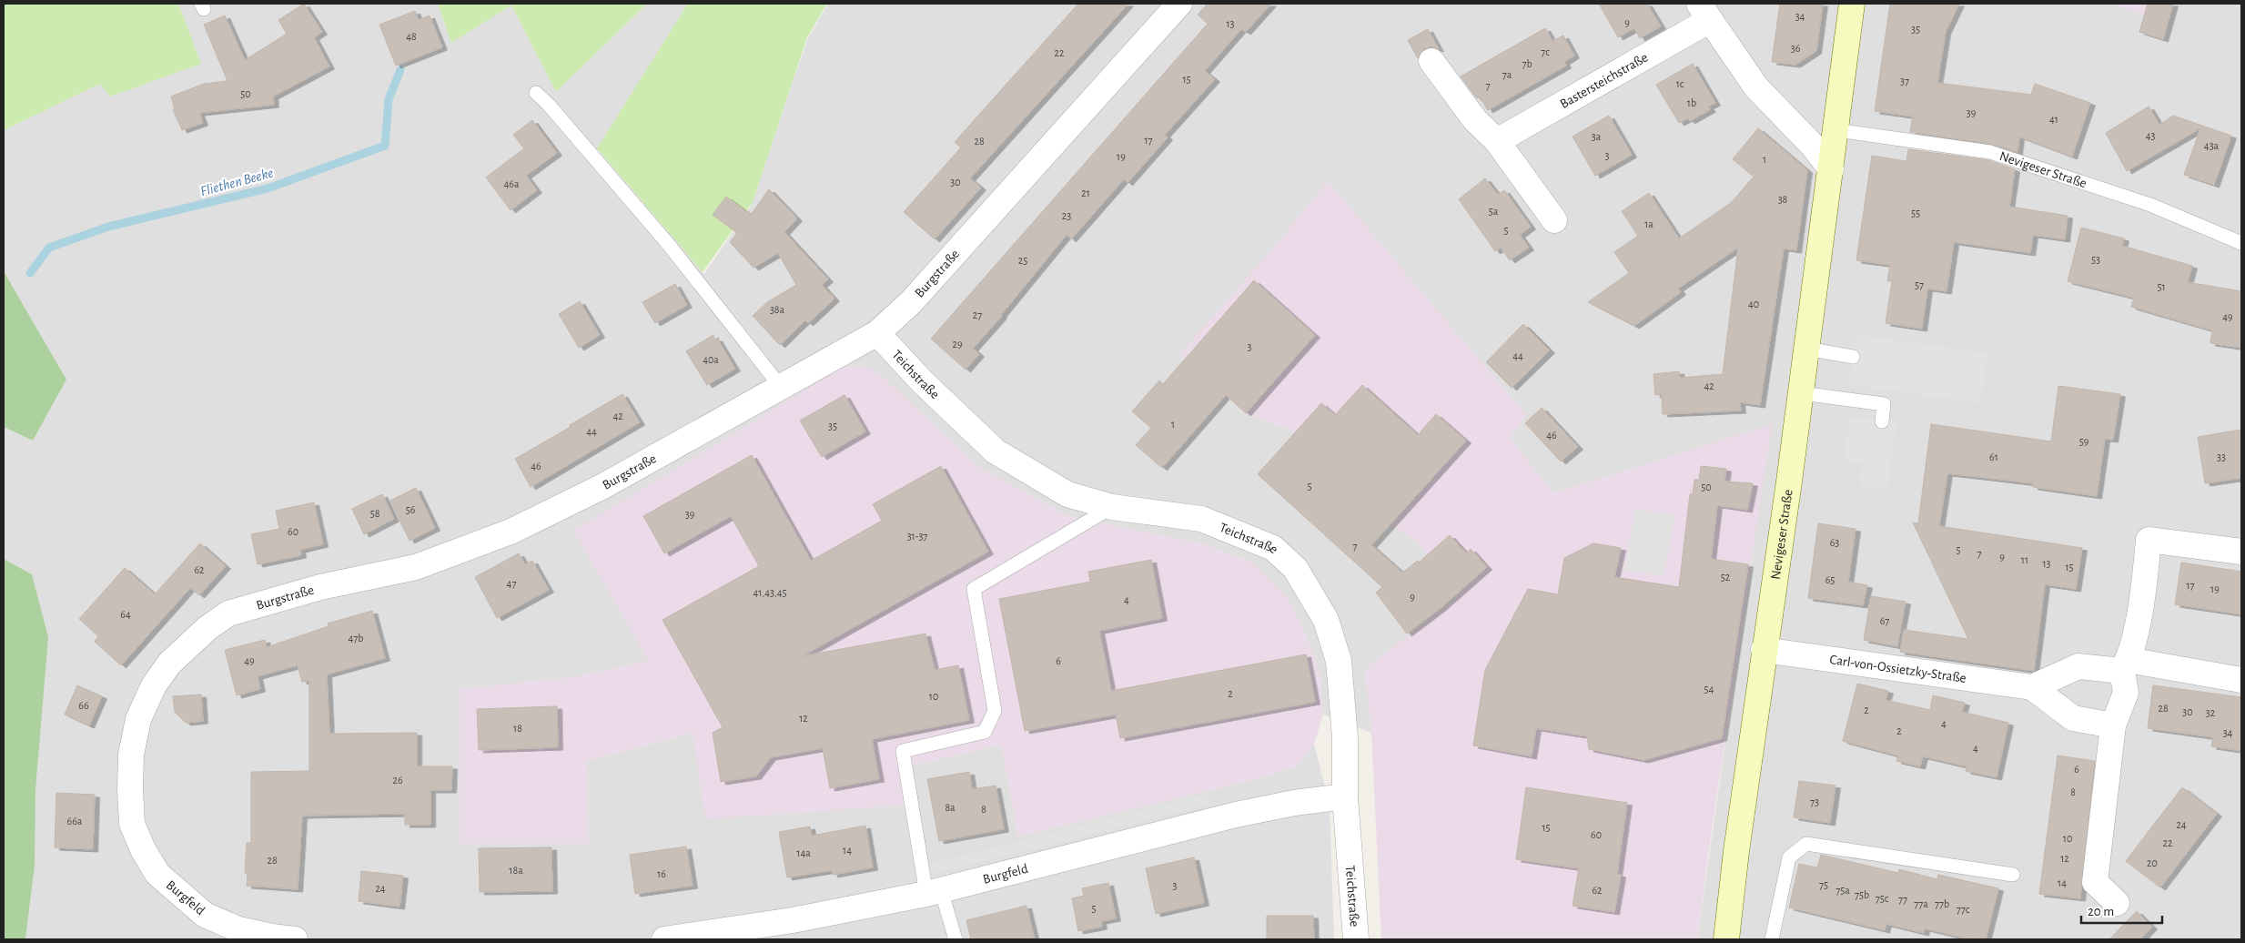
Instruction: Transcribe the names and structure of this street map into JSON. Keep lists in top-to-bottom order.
{
  "streets": {
    "main road": ["Nevigeser Straße"],
    "street": [
      "Bastersteichstraße",
      "Burgstraße",
      "Teichstraße",
      "Carl-von-Ossietzky-Straße",
      "Burgfeld"
    ]
  },
  "crossings": [
    ["Bastersteichstraße", "Nevigeser Straße"],
    ["Nevigeser Straße", "Carl-von-Ossietzky-Straße"],
    ["Burgstraße", "Teichstraße"],
    ["Burgstraße", "Burgfeld"],
    ["Teichstraße", "Burgfeld"]
  ],
  "water": ["Fliethen Beeke"],
  "house_numbers": [
    "34",
    "9",
    "13",
    "35",
    "48",
    "36",
    "7c",
    "22",
    "7b",
    "7a",
    "15",
    "37",
    "1c",
    "7",
    "50",
    "1b",
    "39",
    "41",
    "43",
    "3a",
    "17",
    "28",
    "43a",
    "3",
    "19",
    "1",
    "30",
    "46a",
    "21",
    "38",
    "5a",
    "55",
    "23",
    "1a",
    "5",
    "53",
    "25",
    "57",
    "51",
    "40",
    "38a",
    "27",
    "49",
    "29",
    "3",
    "44",
    "40a",
    "42",
    "42",
    "1",
    "35",
    "44",
    "46",
    "59",
    "61",
    "33",
    "46",
    "5",
    "50",
    "56",
    "58",
    "39",
    "60",
    "31-37",
    "63",
    "7",
    "5",
    "7",
    "9",
    "11",
    "13",
    "15",
    "62",
    "52",
    "65",
    "47",
    "17",
    "19",
    "41,43,45",
    "9",
    "4",
    "64",
    "67",
    "47b",
    "49",
    "6",
    "54",
    "2",
    "10",
    "66",
    "28",
    "2",
    "30",
    "32",
    "12",
    "4",
    "18",
    "2",
    "34",
    "4",
    "6",
    "26",
    "8",
    "73",
    "8a",
    "8",
    "66a",
    "24",
    "15",
    "60",
    "10",
    "22",
    "14",
    "14a",
    "12",
    "28",
    "20",
    "18a",
    "16",
    "14",
    "75",
    "3",
    "24",
    "62",
    "75a",
    "75b",
    "75c",
    "77",
    "77a",
    "77b",
    "5",
    "77c"
  ],
  "scale_bar": "20 m"
}
